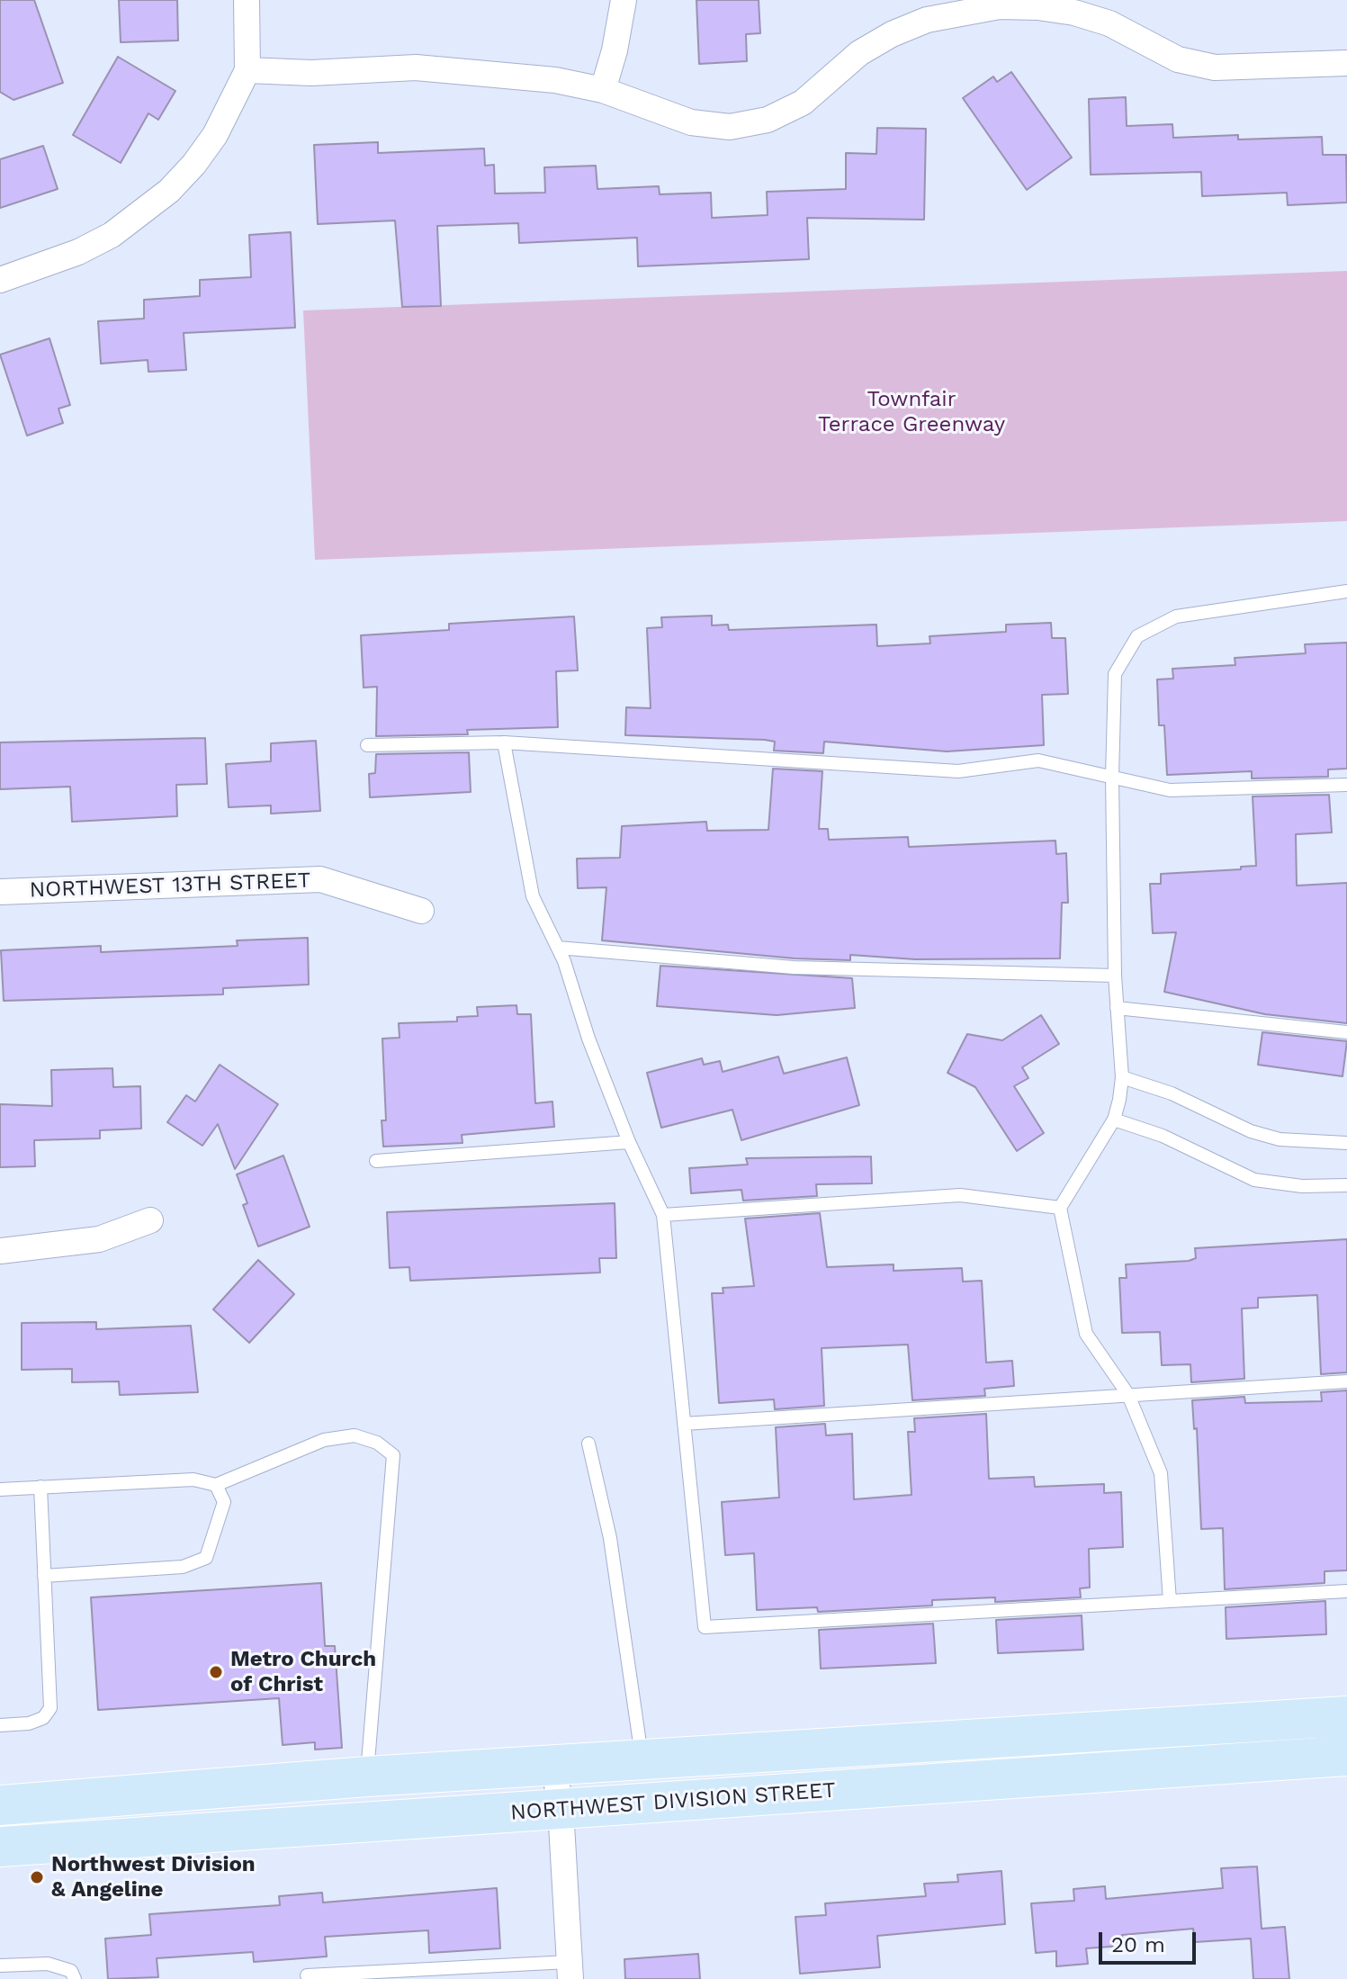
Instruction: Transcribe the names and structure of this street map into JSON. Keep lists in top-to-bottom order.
{
  "streets": {
    "main road": ["NORTHWEST DIVISION STREET"],
    "street": ["NORTHWEST 13TH STREET"]
  },
  "parks": ["Townfair Terrace Greenway"],
  "places": ["Metro Church of Christ", "Northwest Division & Angeline"],
  "scale_bar": "20 m"
}
